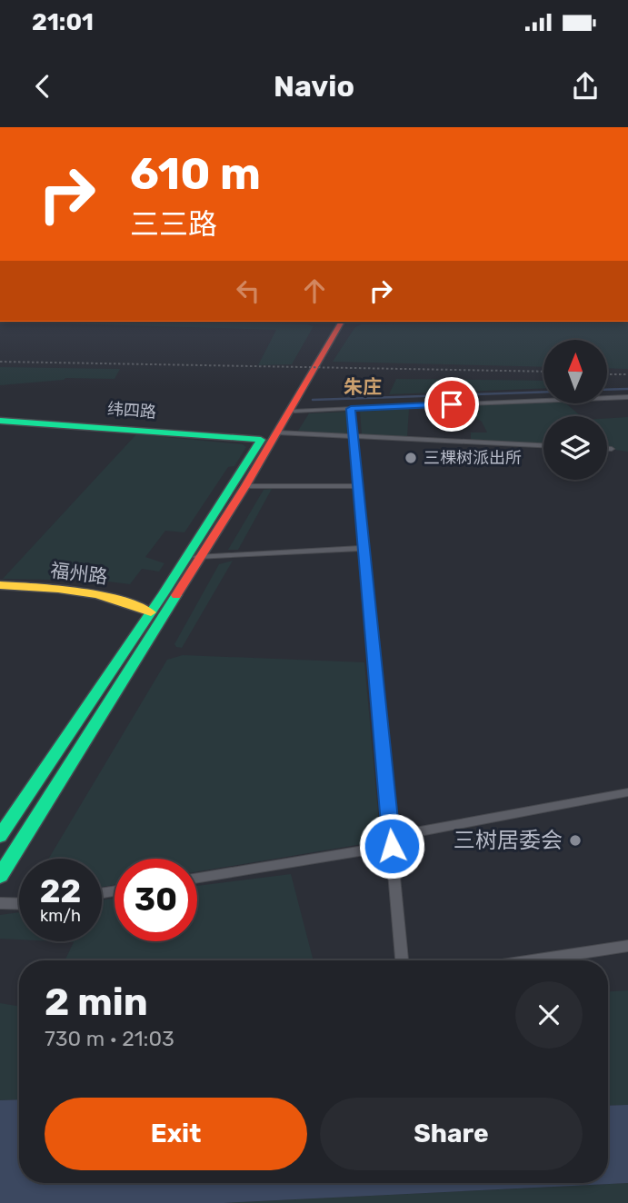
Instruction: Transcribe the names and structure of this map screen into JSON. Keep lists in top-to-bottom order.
{
  "streets": {
    "main road": ["纬四路", "福州路"]
  },
  "districts": ["朱庄"],
  "places": ["三棵树派出所", "三树居委会"],
  "north": "top",
  "page": {
    "status": "21:01",
    "header": "Navio",
    "turn": ["610 m", "三三路"],
    "speed": "22 km/h",
    "limit": "30",
    "heading": ["2 min", "730 m · 21:03"],
    "buttons": ["Exit", "Share"]
  }
}
